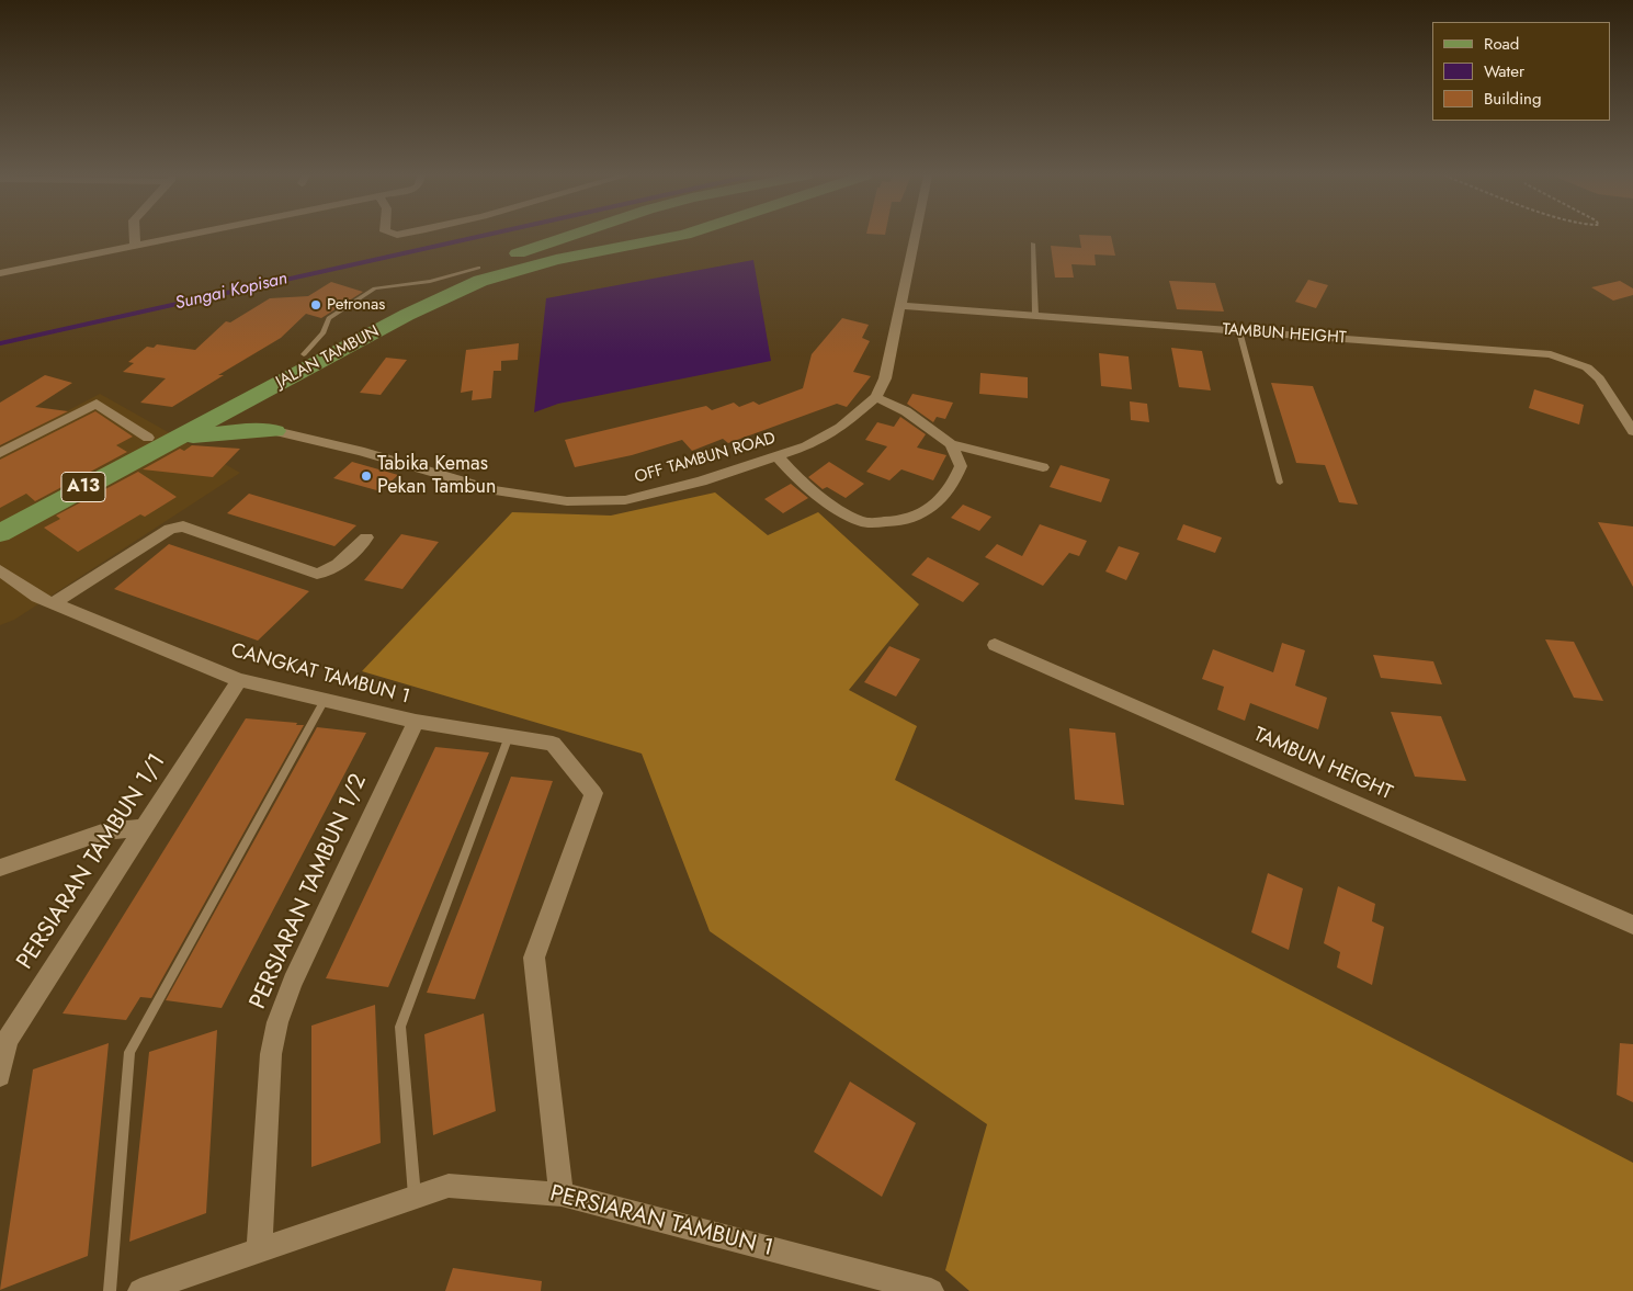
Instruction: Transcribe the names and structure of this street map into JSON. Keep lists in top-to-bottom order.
{
  "streets": {
    "main road": ["JALAN TAMBUN", "A13"],
    "street": [
      "TAMBUN HEIGHT",
      "OFF TAMBUN ROAD",
      "CANGKAT TAMBUN 1",
      "PERSIARAN TAMBUN 1/1",
      "PERSIARAN TAMBUN 1/2",
      "PERSIARAN TAMBUN 1"
    ]
  },
  "crossings": [
    ["TAMBUN HEIGHT", "OFF TAMBUN ROAD"],
    ["CANGKAT TAMBUN 1", "PERSIARAN TAMBUN 1/1"],
    ["CANGKAT TAMBUN 1", "PERSIARAN TAMBUN 1/2"],
    ["CANGKAT TAMBUN 1", "PERSIARAN TAMBUN 1"],
    ["PERSIARAN TAMBUN 1/2", "PERSIARAN TAMBUN 1"]
  ],
  "water": ["Sungai Kopisan"],
  "places": ["Petronas", "Tabika Kemas Pekan Tambun"],
  "legend": ["Road", "Water", "Building"]
}
